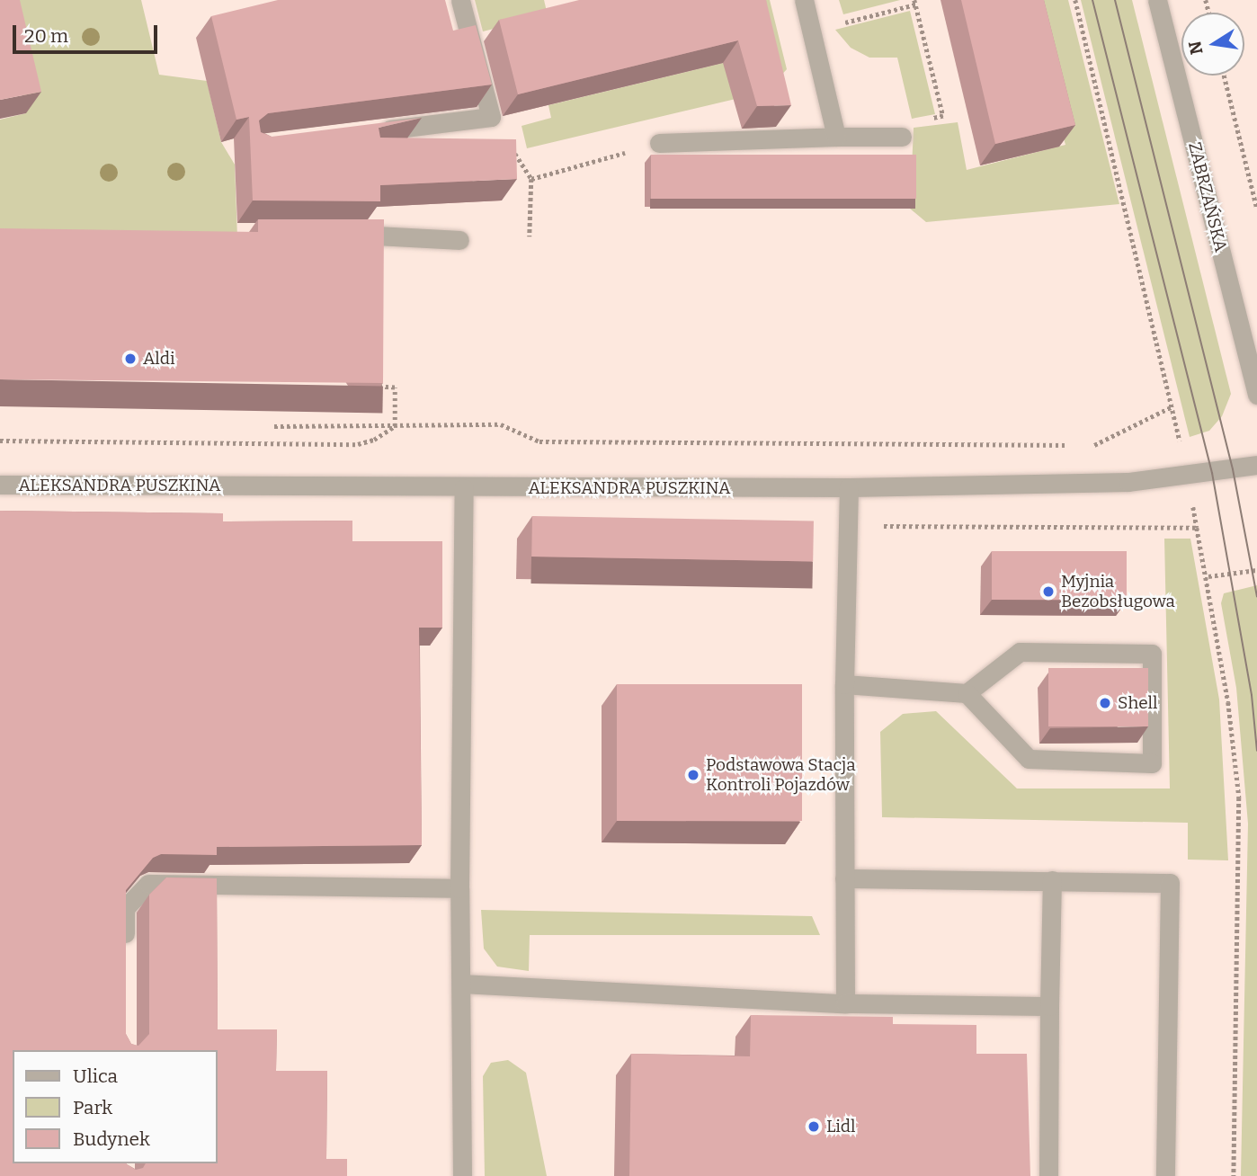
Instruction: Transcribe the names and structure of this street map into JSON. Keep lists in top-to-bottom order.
{
  "streets": {
    "street": ["ZABRZAŃSKA", "ALEKSANDRA PUSZKINA"]
  },
  "places": [
    "Aldi",
    "Myjnia Bezobsługowa",
    "Shell",
    "Podstawowa Stacja Kontroli Pojazdów",
    "Lidl"
  ],
  "legend": ["Ulica", "Park", "Budynek"],
  "scale_bar": "20 m",
  "north": "left"
}
